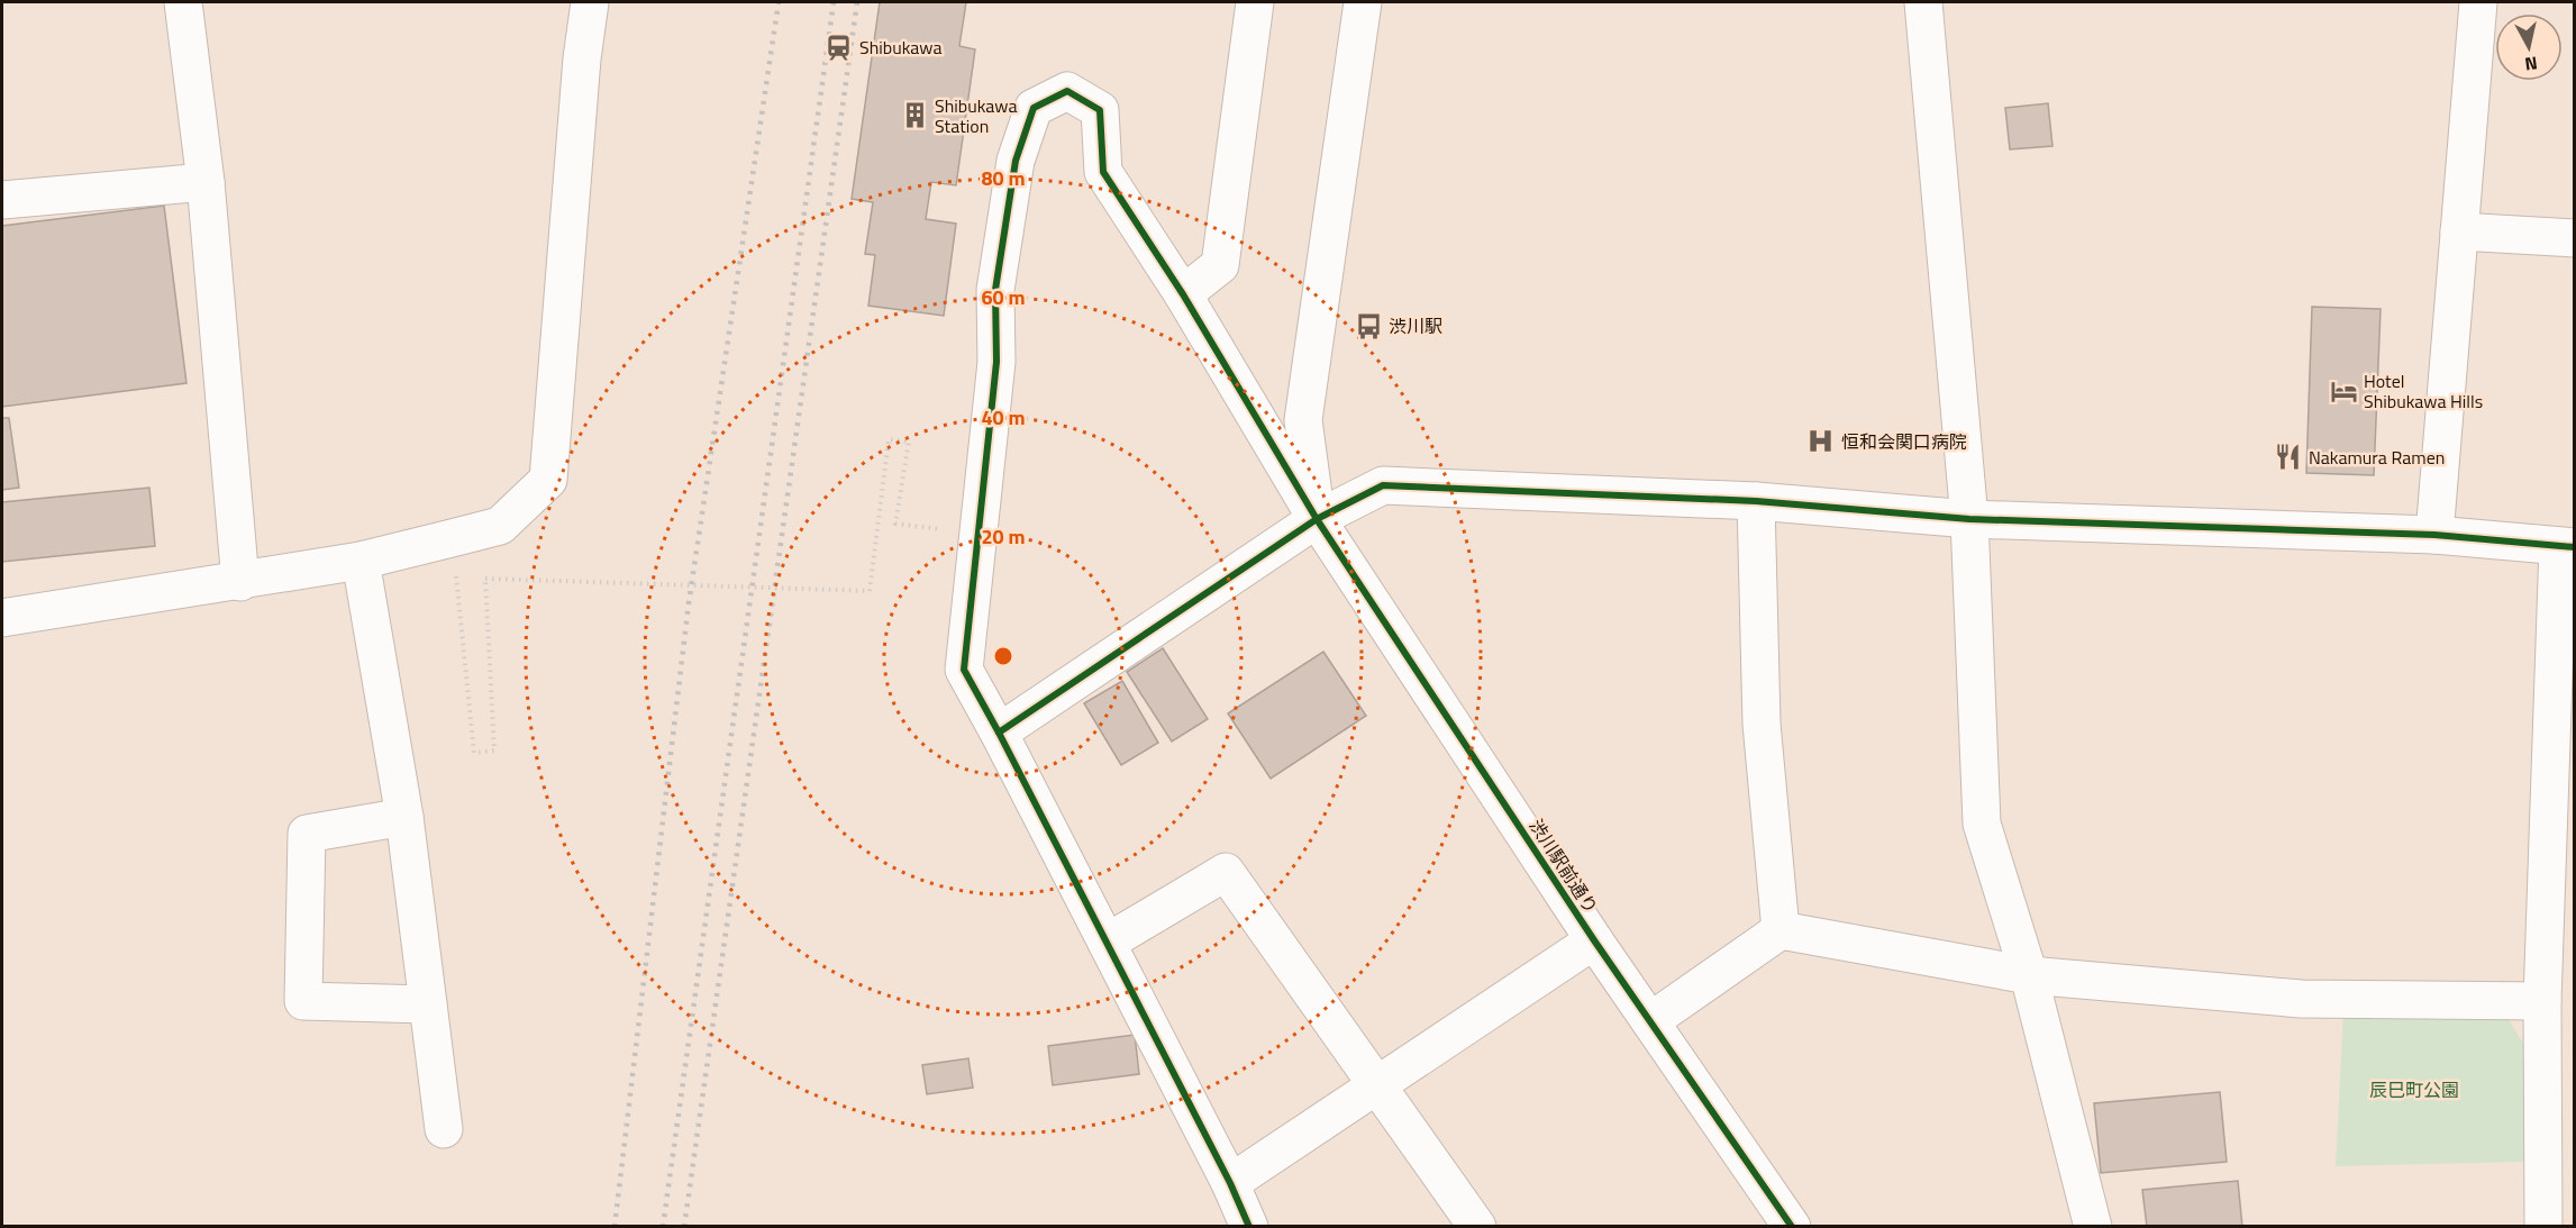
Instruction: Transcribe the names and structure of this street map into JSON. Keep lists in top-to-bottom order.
{
  "streets": {
    "street": ["渋川駅前通り"]
  },
  "parks": ["辰巳町公園"],
  "places": {
    "station": ["Shibukawa"],
    "building": ["Shibukawa Station"],
    "bus stop": ["渋川駅"],
    "hotel": ["Hotel Shibukawa Hills"],
    "hospital": ["恒和会関口病院"],
    "restaurant": ["Nakamura Ramen"]
  },
  "north": "bottom",
  "rings": [
    "80 m",
    "60 m",
    "40 m",
    "20 m"
  ]
}
